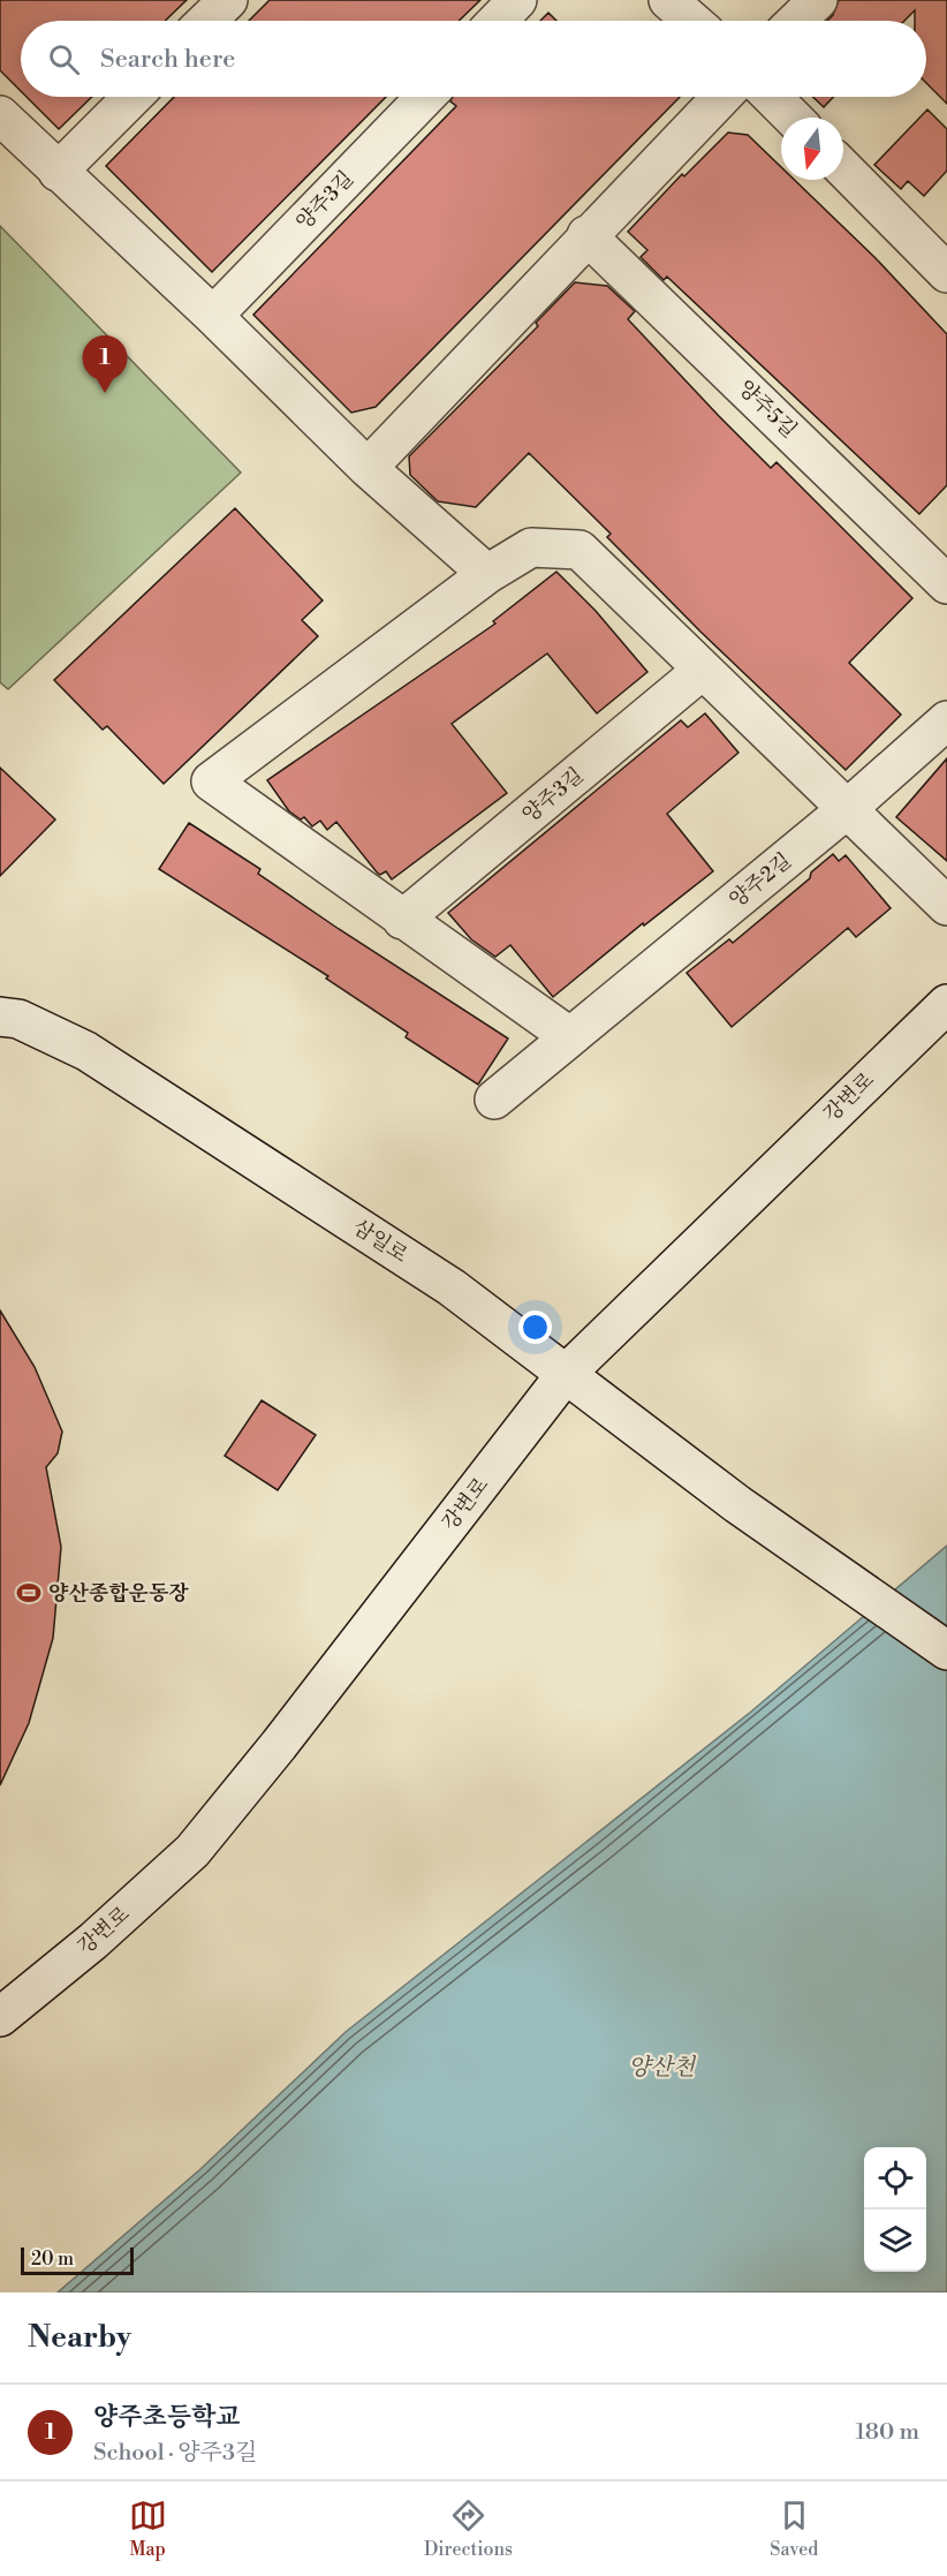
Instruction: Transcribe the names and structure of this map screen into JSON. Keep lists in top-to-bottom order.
{
  "streets": {
    "street": [
      "양주3길",
      "양주5길",
      "양주2길",
      "강변로",
      "삼일로"
    ]
  },
  "crossings": [
    ["강변로", "삼일로"]
  ],
  "water": ["양산천"],
  "places": {
    "sports": ["양산종합운동장"]
  },
  "scale_bar": "20 m",
  "north": "bottom",
  "page": {
    "search": "Search here",
    "pins": "1",
    "scale": "20 m",
    "heading": "Nearby",
    "list": [
      {
        "mark": "1",
        "name": "양주초등학교",
        "note": "School · 양주3길",
        "value": "180 m"
      }
    ],
    "nav": ["Map", "Directions", "Saved"]
  }
}
